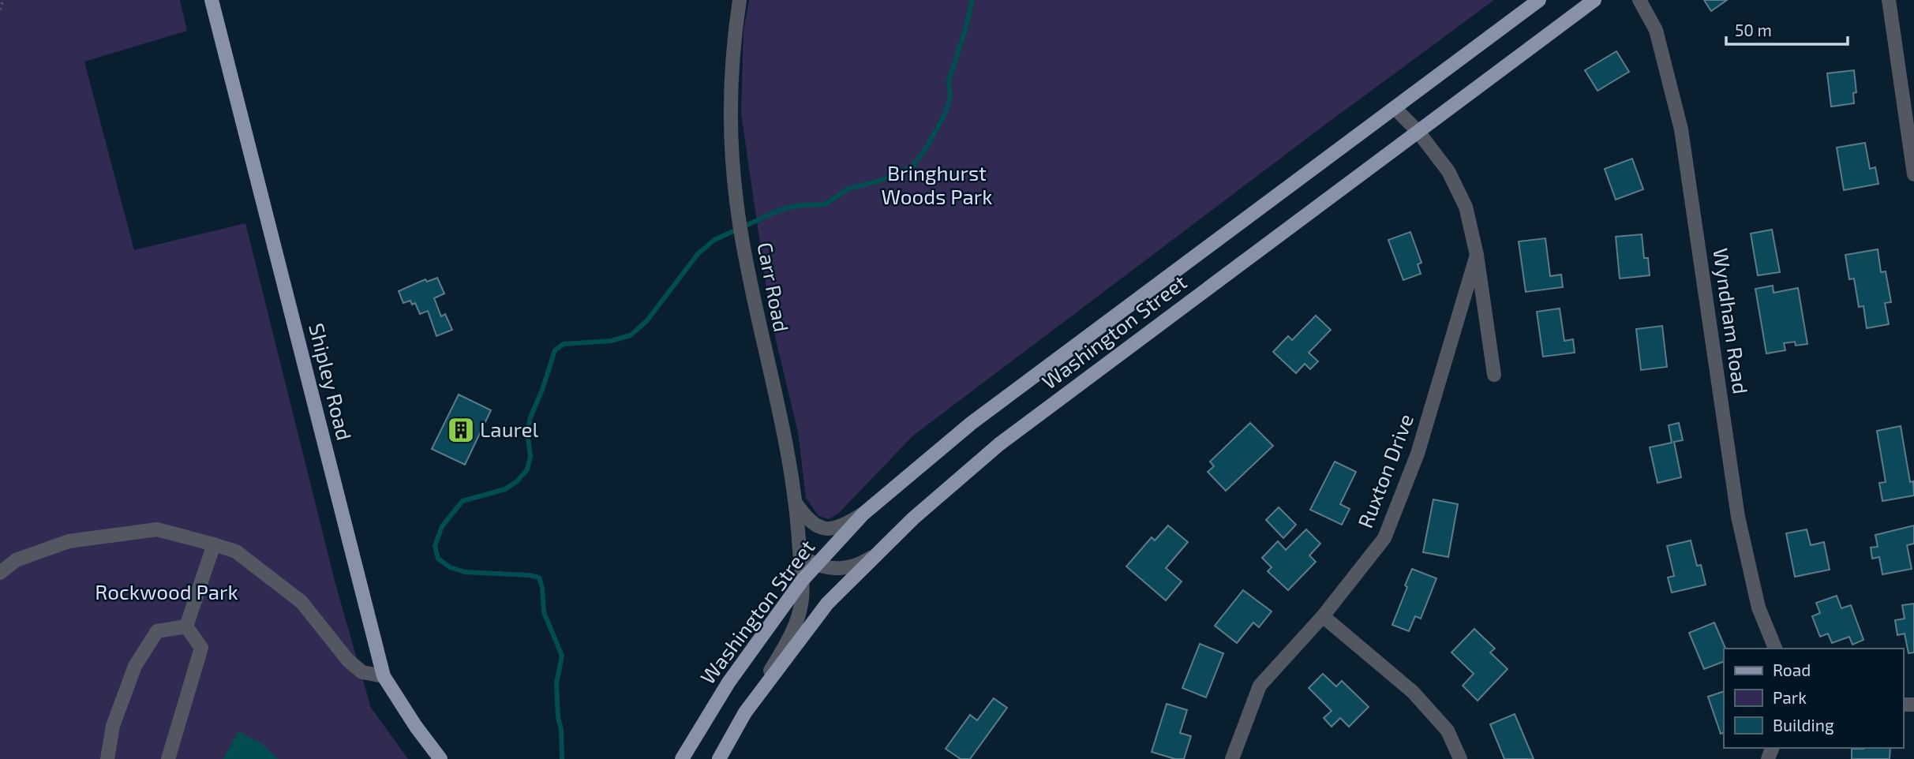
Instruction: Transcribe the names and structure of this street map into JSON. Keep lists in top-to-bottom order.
{
  "streets": {
    "main road": ["Washington Street", "Shipley Road"],
    "street": ["Carr Road", "Wyndham Road", "Ruxton Drive"]
  },
  "crossings": [
    ["Carr Road", "Washington Street"]
  ],
  "parks": ["Bringhurst Woods Park", "Rockwood Park"],
  "places": {
    "building": ["Laurel"]
  },
  "legend": ["Road", "Park", "Building"],
  "scale_bar": "50 m"
}
